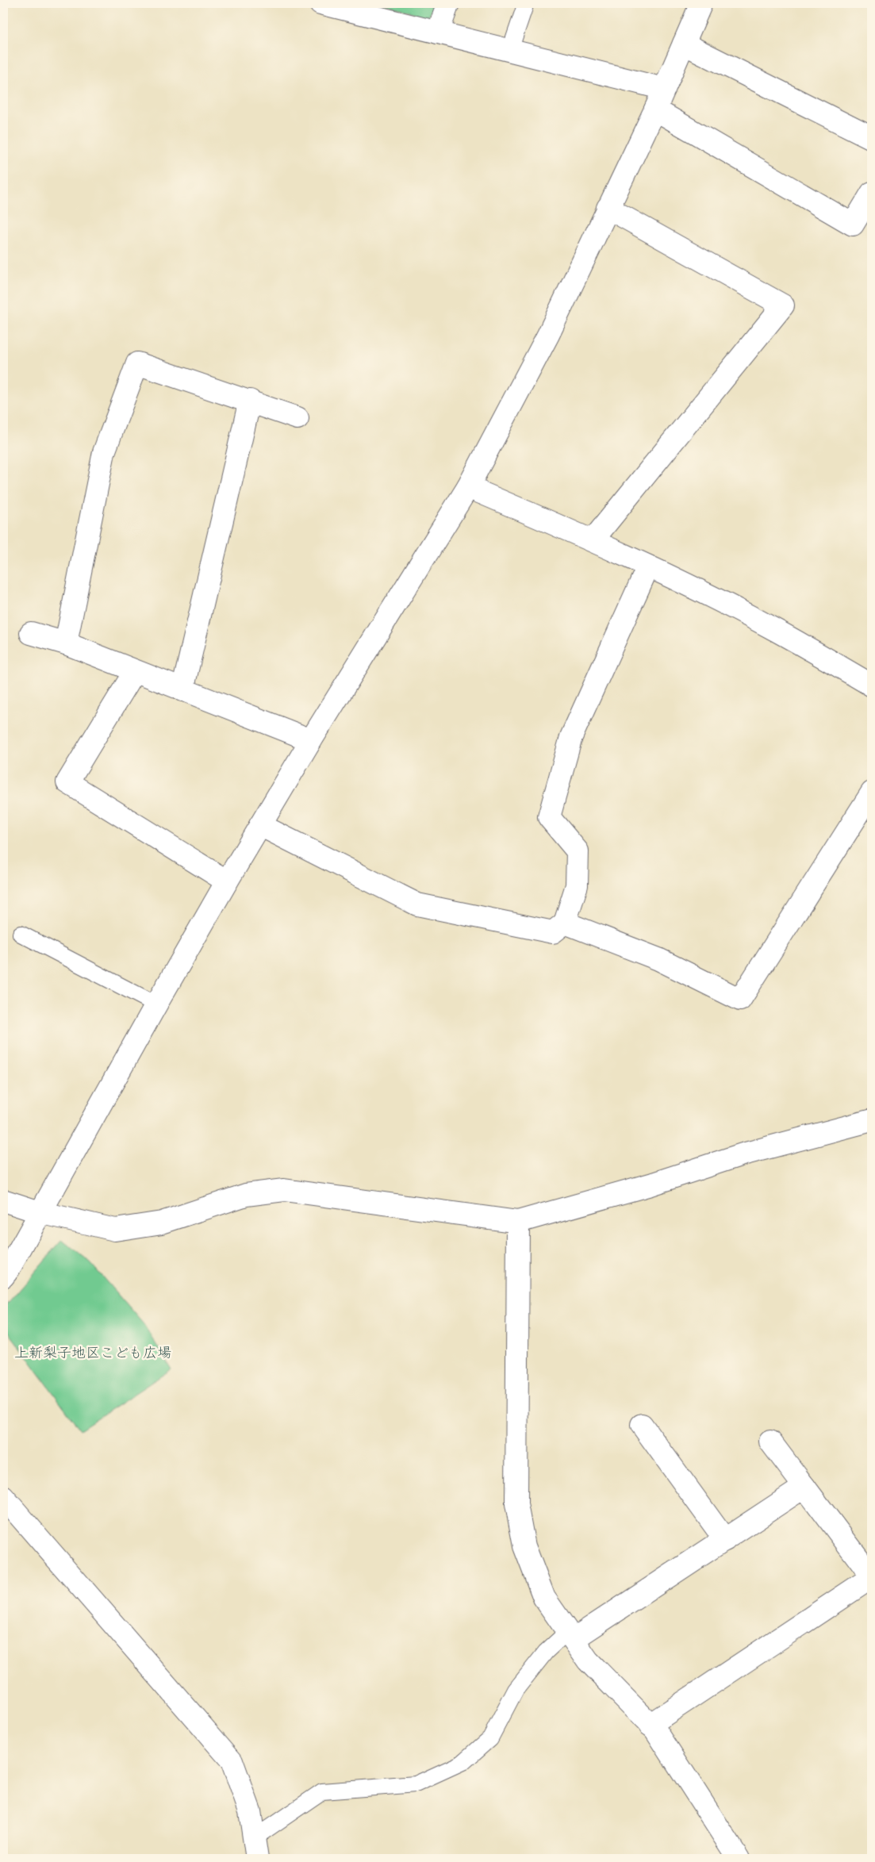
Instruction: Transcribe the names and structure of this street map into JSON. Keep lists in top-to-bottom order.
{
  "parks": ["上新梨子地区こども広場"]
}
